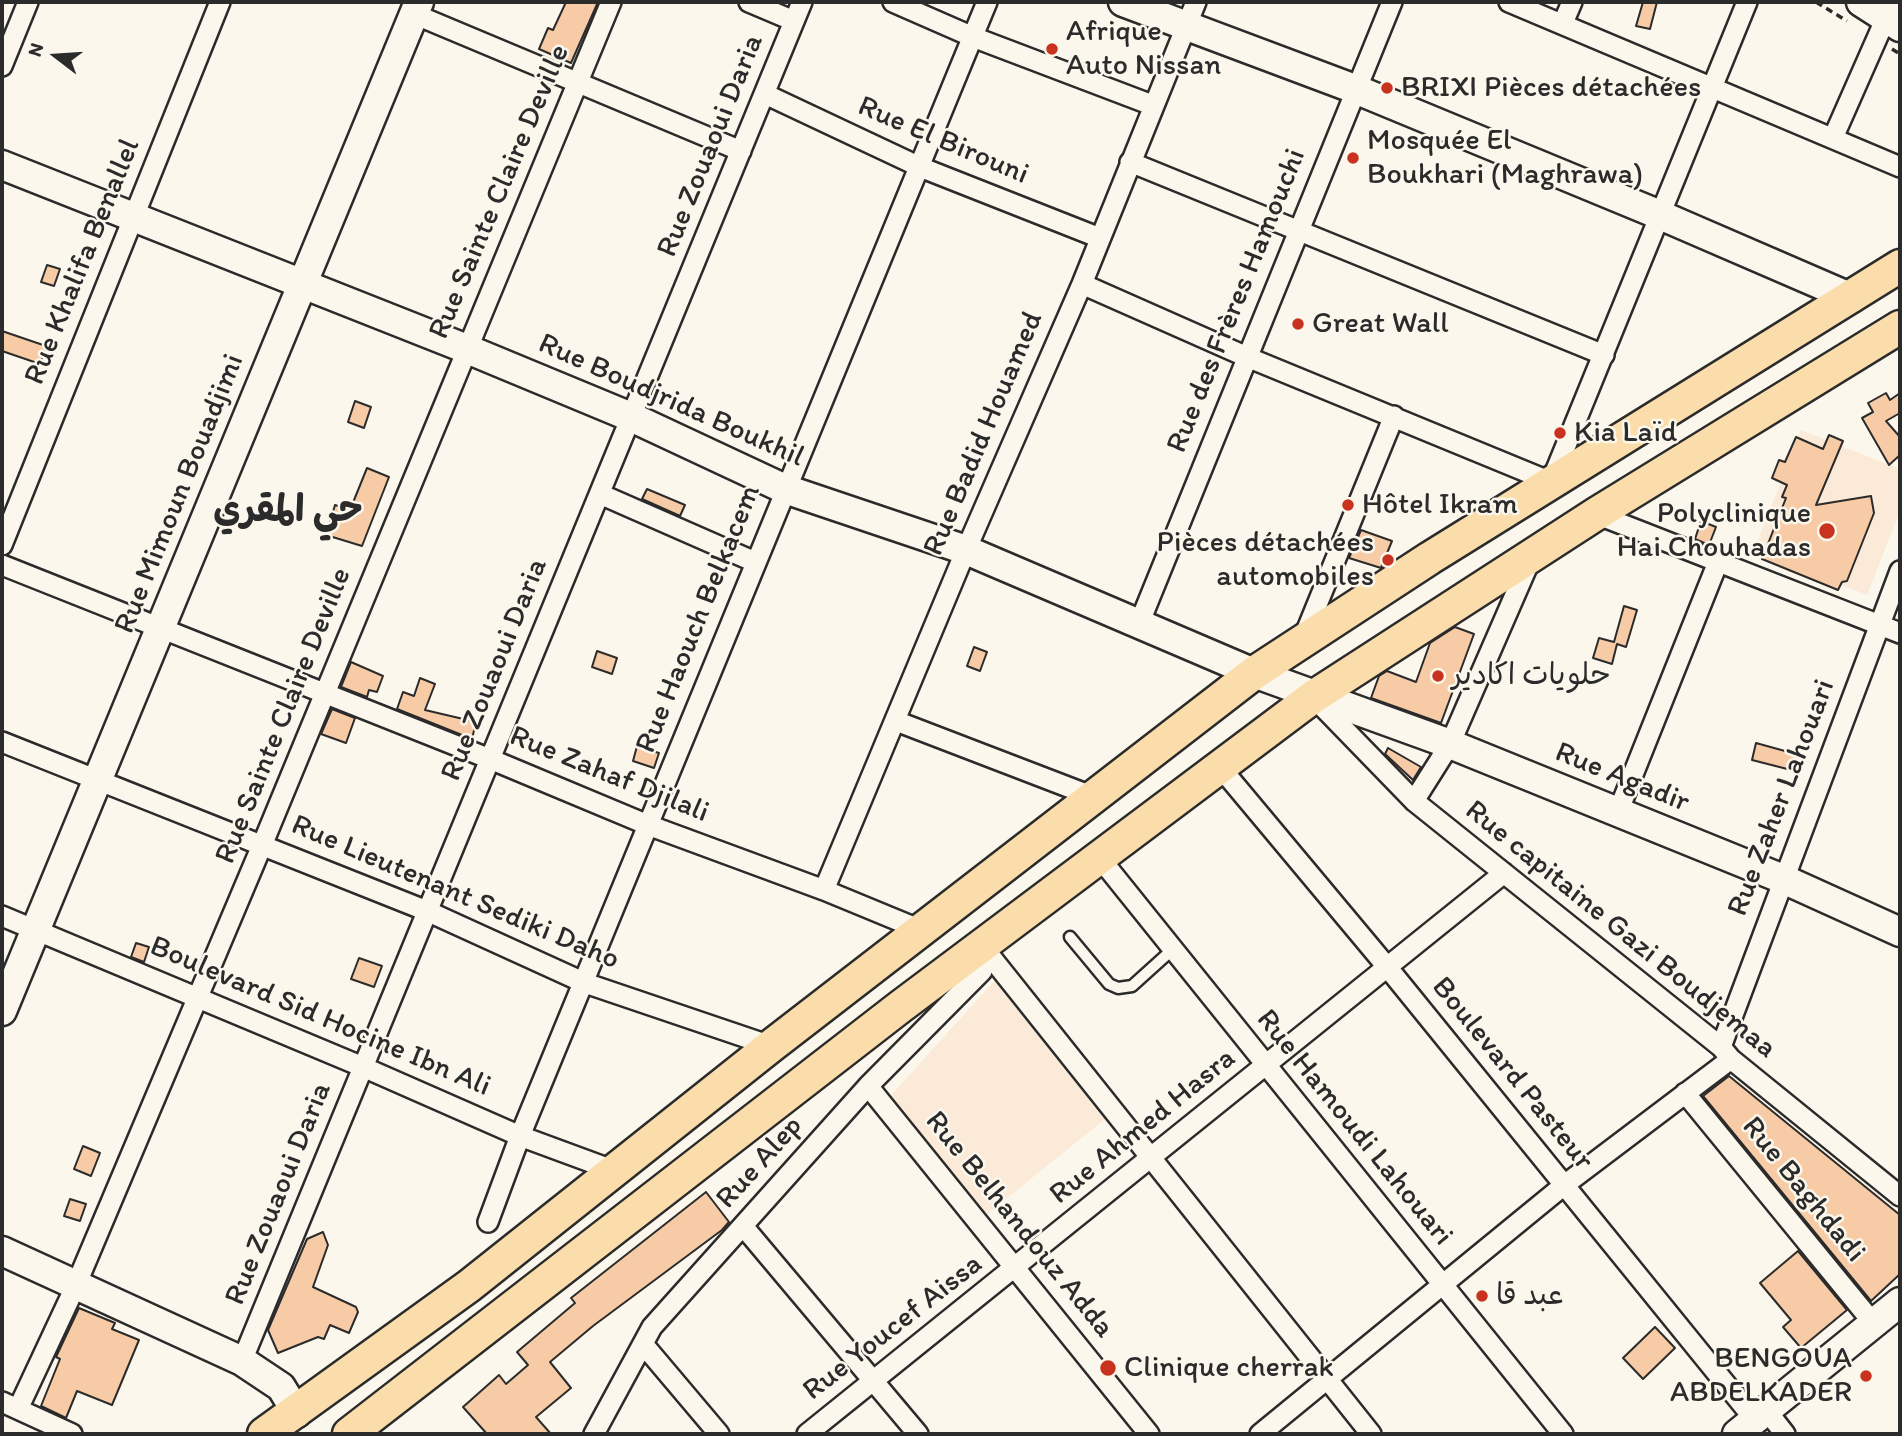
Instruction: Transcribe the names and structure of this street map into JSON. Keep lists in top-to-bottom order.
{
  "streets": {
    "street": [
      "Rue El Birouni",
      "Rue Zouaoui Daria",
      "Rue Sainte Claire Deville",
      "Rue Khalifa Benallel",
      "Rue des Frères Hamouchi",
      "Rue Boudjrida Boukhil",
      "Rue Badid Houamed",
      "Rue Mimoun Bouadjimi",
      "Rue Haouch Belkacem",
      "Rue Zahaf Djilali",
      "Rue Agadir",
      "Rue Zaher Lahouari",
      "Rue Lieutenant Sediki Daho",
      "Rue capitaine Gazi Boudjemaa",
      "Boulevard Sid Hocine Ibn Ali",
      "Boulevard Pasteur",
      "Rue Ahmed Hasra",
      "Rue Hamoudi Lahouari",
      "Rue Alep",
      "Rue Baghdadi",
      "Rue Belhandouz Adda",
      "Rue Youcef Aissa"
    ]
  },
  "crossings": [
    ["Rue El Birouni", "Rue Zouaoui Daria"],
    ["Rue El Birouni", "Rue Badid Houamed"],
    ["Rue El Birouni", "Rue Haouch Belkacem"],
    ["Rue Zouaoui Daria", "Rue Boudjrida Boukhil"],
    ["Rue Zouaoui Daria", "Rue Zahaf Djilali"],
    ["Rue Zouaoui Daria", "Rue Lieutenant Sediki Daho"],
    ["Rue Zouaoui Daria", "Boulevard Sid Hocine Ibn Ali"],
    ["Rue Sainte Claire Deville", "Rue Boudjrida Boukhil"],
    ["Rue Sainte Claire Deville", "Rue Zahaf Djilali"],
    ["Rue Sainte Claire Deville", "Rue Lieutenant Sediki Daho"],
    ["Rue Sainte Claire Deville", "Boulevard Sid Hocine Ibn Ali"],
    ["Rue Khalifa Benallel", "Rue Boudjrida Boukhil"],
    ["Rue des Frères Hamouchi", "Rue Boudjrida Boukhil"],
    ["Rue Boudjrida Boukhil", "Rue Badid Houamed"],
    ["Rue Boudjrida Boukhil", "Rue Mimoun Bouadjimi"],
    ["Rue Boudjrida Boukhil", "Rue Haouch Belkacem"],
    ["Rue Boudjrida Boukhil", "Rue Agadir"],
    ["Rue Boudjrida Boukhil", "Rue capitaine Gazi Boudjemaa"],
    ["Rue Badid Houamed", "Rue Zahaf Djilali"],
    ["Rue Mimoun Bouadjimi", "Rue Zahaf Djilali"],
    ["Rue Mimoun Bouadjimi", "Rue Lieutenant Sediki Daho"],
    ["Rue Mimoun Bouadjimi", "Boulevard Sid Hocine Ibn Ali"],
    ["Rue Haouch Belkacem", "Rue Zahaf Djilali"],
    ["Rue Haouch Belkacem", "Rue Lieutenant Sediki Daho"],
    ["Rue Haouch Belkacem", "Boulevard Sid Hocine Ibn Ali"],
    ["Rue Agadir", "Rue Zaher Lahouari"],
    ["Rue Agadir", "Rue capitaine Gazi Boudjemaa"],
    ["Rue Zaher Lahouari", "Rue capitaine Gazi Boudjemaa"],
    ["Rue capitaine Gazi Boudjemaa", "Rue Ahmed Hasra"],
    ["Boulevard Pasteur", "Rue Ahmed Hasra"],
    ["Rue Ahmed Hasra", "Rue Hamoudi Lahouari"],
    ["Rue Ahmed Hasra", "Rue Belhandouz Adda"],
    ["Rue Ahmed Hasra", "Rue Youcef Aissa"],
    ["Rue Alep", "Rue Belhandouz Adda"],
    ["Rue Belhandouz Adda", "Rue Youcef Aissa"]
  ],
  "districts": ["حي المقري"],
  "places": [
    "Afrique Auto Nissan",
    "BRIXI Pièces détachées",
    "Mosquée El Boukhari (Maghrawa)",
    "Great Wall",
    "Kia Laïd",
    "Hôtel Ikram",
    "Polyclinique Hai Chouhadas",
    "Pièces détachées automobiles",
    "حلويات اكادير",
    "عبد قا",
    "Clinique cherrak",
    "BENGOUA ABDELKADER"
  ],
  "north": "left"
}
